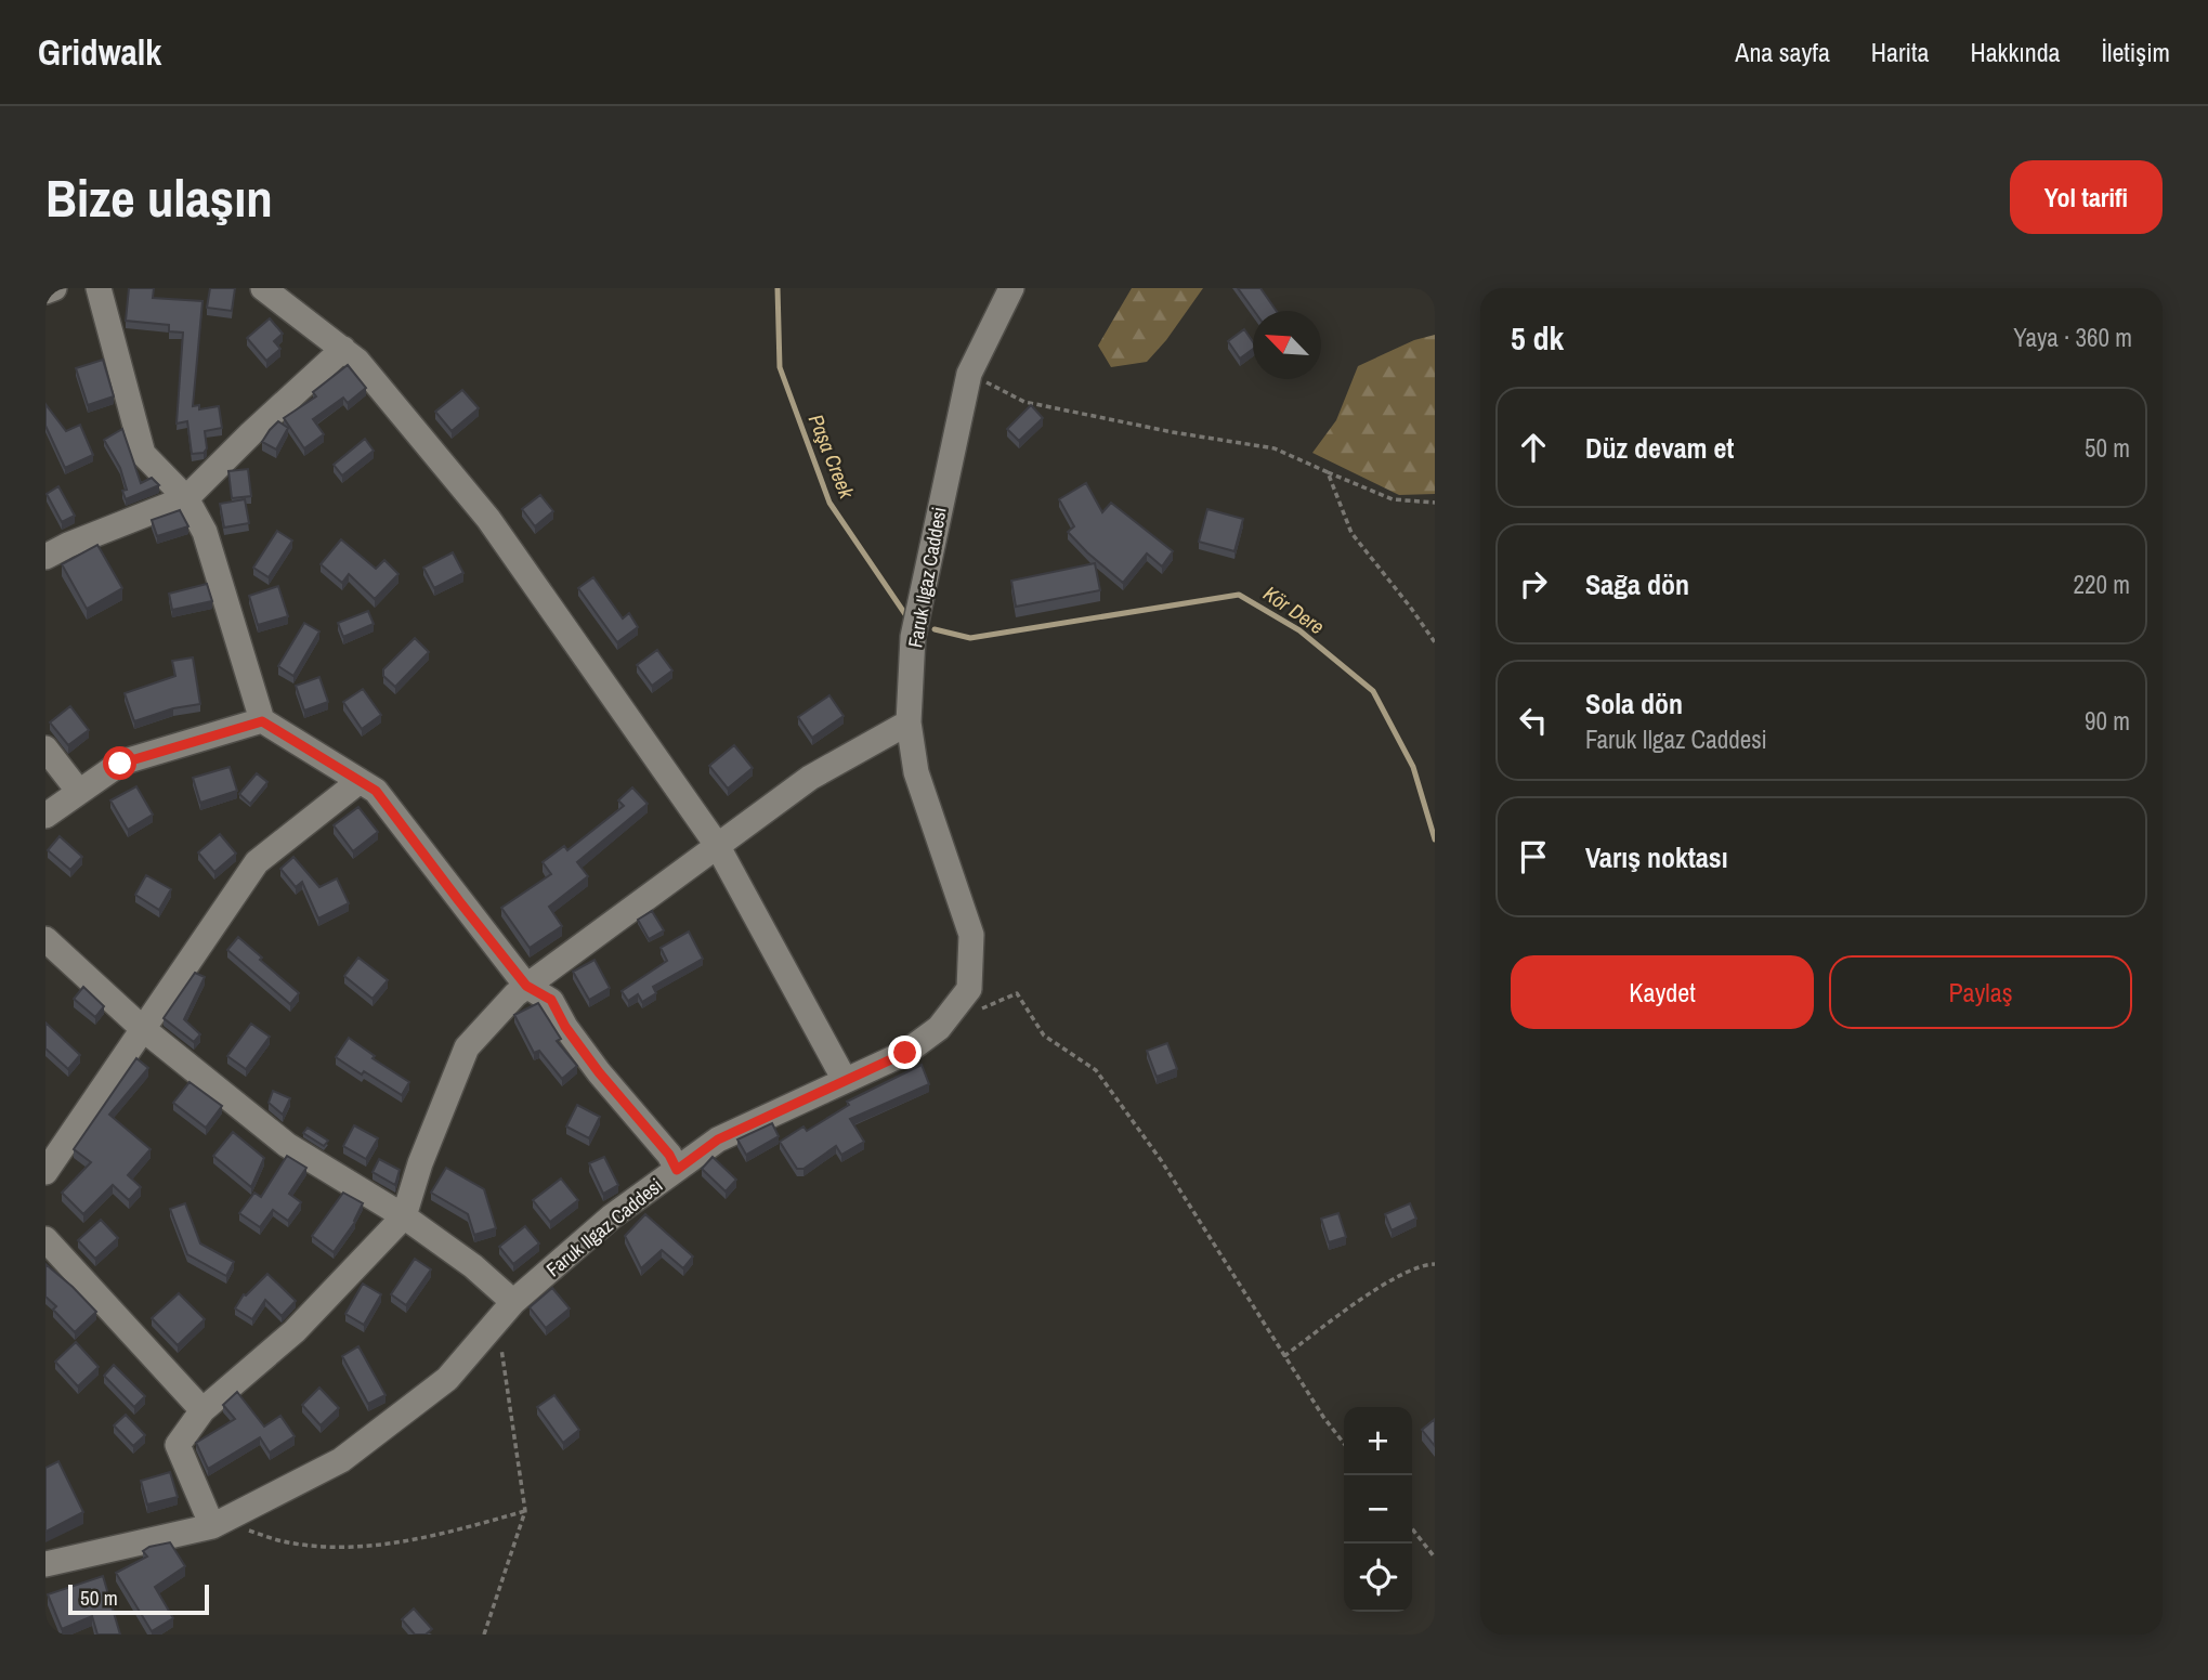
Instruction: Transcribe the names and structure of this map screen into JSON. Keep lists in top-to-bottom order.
{
  "streets": {
    "street": ["Faruk Ilgaz Caddesi"]
  },
  "water": ["Paşa Creek", "Kör Dere"],
  "scale_bar": "50 m",
  "north": "top left",
  "page": {
    "header": "Gridwalk",
    "nav": [
      "Ana sayfa",
      "Harita",
      "Hakkında",
      "İletişim"
    ],
    "buttons": [
      "Yol tarifi",
      ["Kaydet", "Paylaş"]
    ],
    "title": "Bize ulaşın",
    "heading": ["5 dk", "Yaya · 360 m"],
    "list": [
      ["Düz devam et", "50 m"],
      ["Sağa dön", "220 m"],
      ["Sola dön", "Faruk Ilgaz Caddesi", "90 m"],
      "Varış noktası"
    ],
    "map_buttons": ["+", "−"],
    "scale": "50 m"
  }
}
